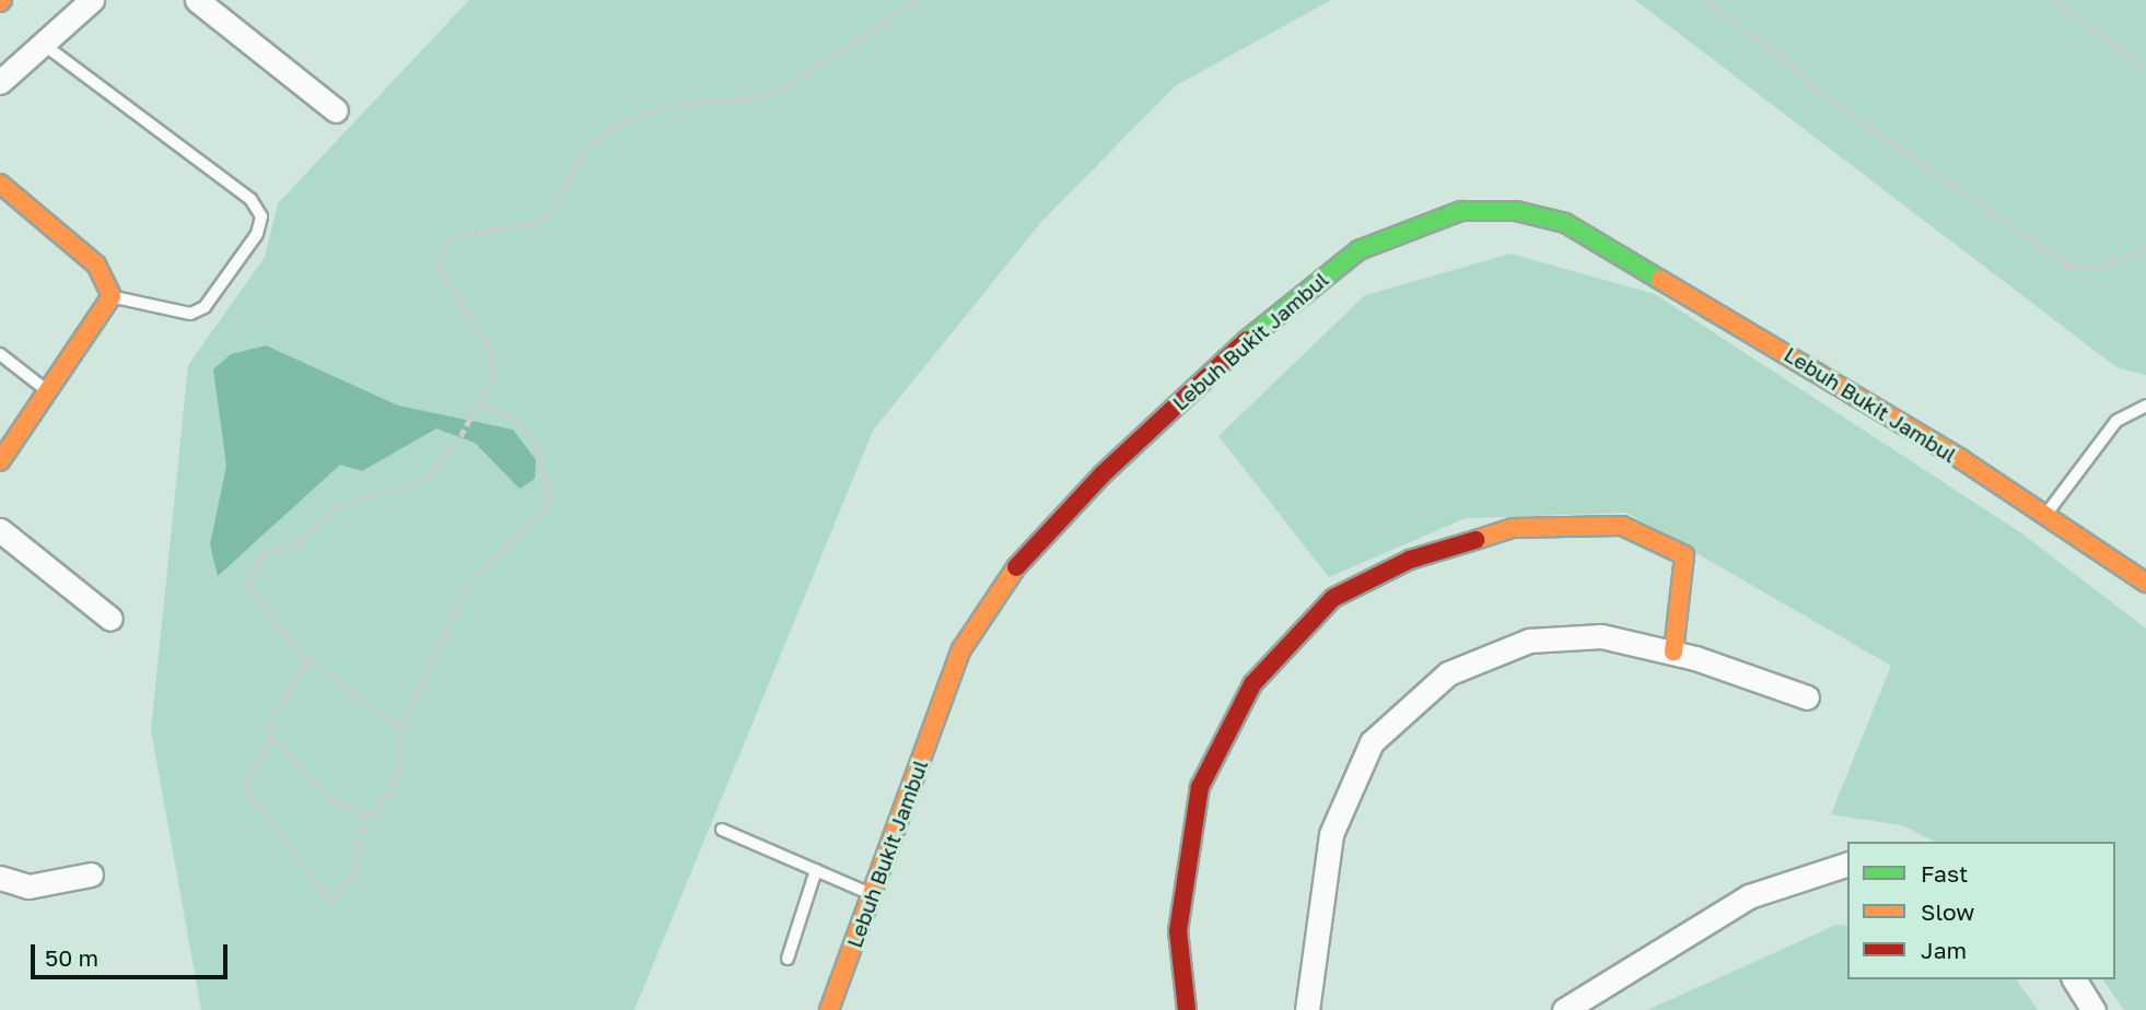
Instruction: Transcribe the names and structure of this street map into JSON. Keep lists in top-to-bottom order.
{
  "streets": {
    "main road": ["Lebuh Bukit Jambul"]
  },
  "legend": ["Fast", "Slow", "Jam"],
  "scale_bar": "50 m"
}
